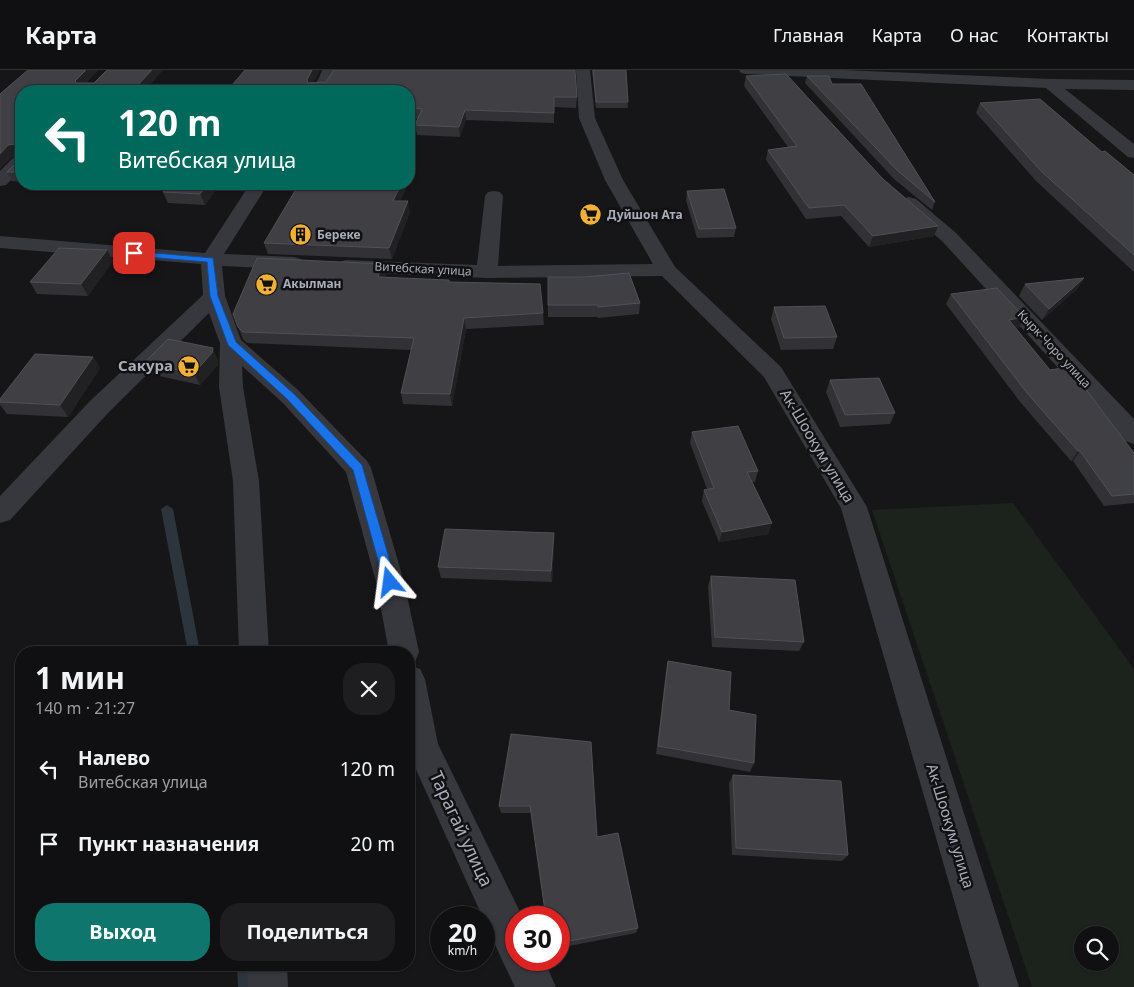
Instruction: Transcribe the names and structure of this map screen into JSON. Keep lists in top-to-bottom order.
{
  "streets": {
    "street": [
      "Витебская улица",
      "Кырк-Чоро улица",
      "Ак-Шоокум улица",
      "Тарагай улица"
    ]
  },
  "crossings": [
    ["Витебская улица", "Ак-Шоокум улица"]
  ],
  "places": {
    "supermarket": ["Дуйшон Ата", "Акылман", "Сакура"],
    "building": ["Береке"]
  },
  "page": {
    "header": "Карта",
    "nav": [
      "Главная",
      "Карта",
      "О нас",
      "Контакты"
    ],
    "turn": ["120 m", "Витебская улица"],
    "heading": ["1 мин", "140 m · 21:27"],
    "list": [
      {
        "name": "Налево",
        "note": "Витебская улица",
        "value": "120 m"
      },
      {
        "name": "Пункт назначения",
        "value": "20 m"
      }
    ],
    "buttons": ["Выход", "Поделиться"],
    "speed": "20 km/h",
    "limit": "30"
  }
}
